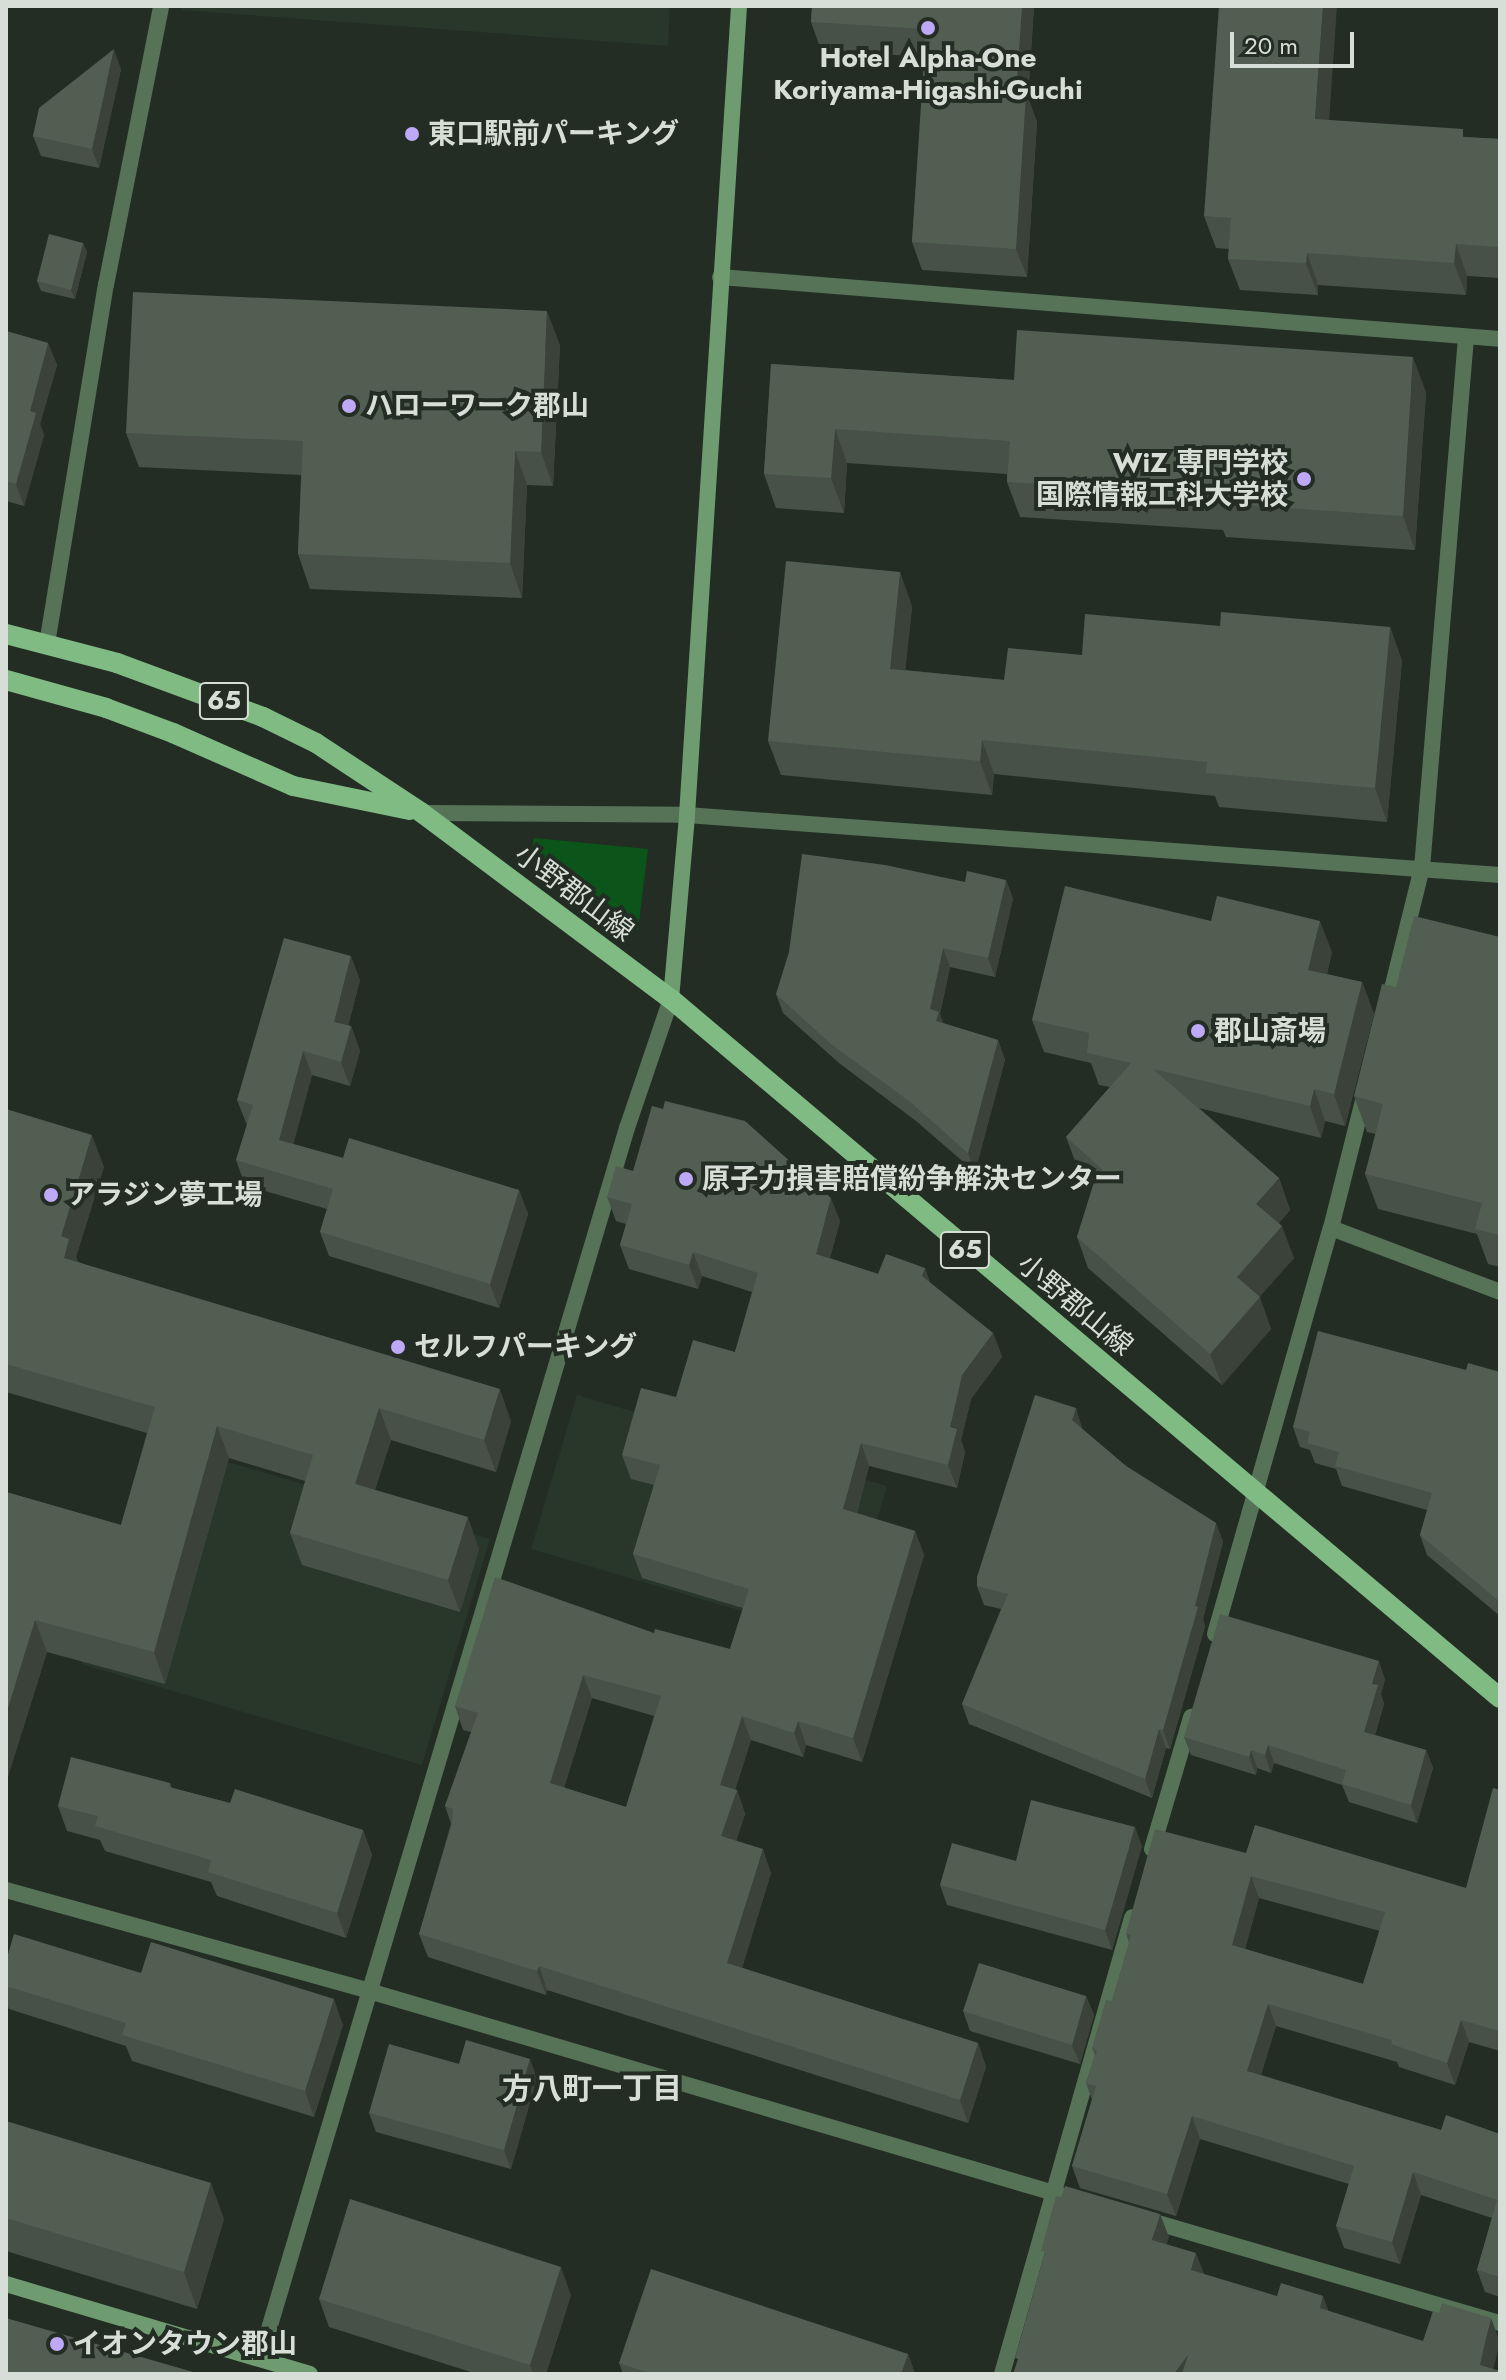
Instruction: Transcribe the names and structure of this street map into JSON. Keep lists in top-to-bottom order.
{
  "streets": {
    "main road": ["65", "小野郡山線"]
  },
  "districts": ["方八町一丁目"],
  "places": [
    "Hotel Alpha-One Koriyama-Higashi-Guchi",
    "東口駅前パーキング",
    "ハローワーク郡山",
    "WiZ 専門学校 国際情報工科大学校",
    "郡山斎場",
    "原子力損害賠償紛争解決センター",
    "アラジン夢工場",
    "セルフパーキング",
    "イオンタウン郡山"
  ],
  "scale_bar": "20 m"
}
